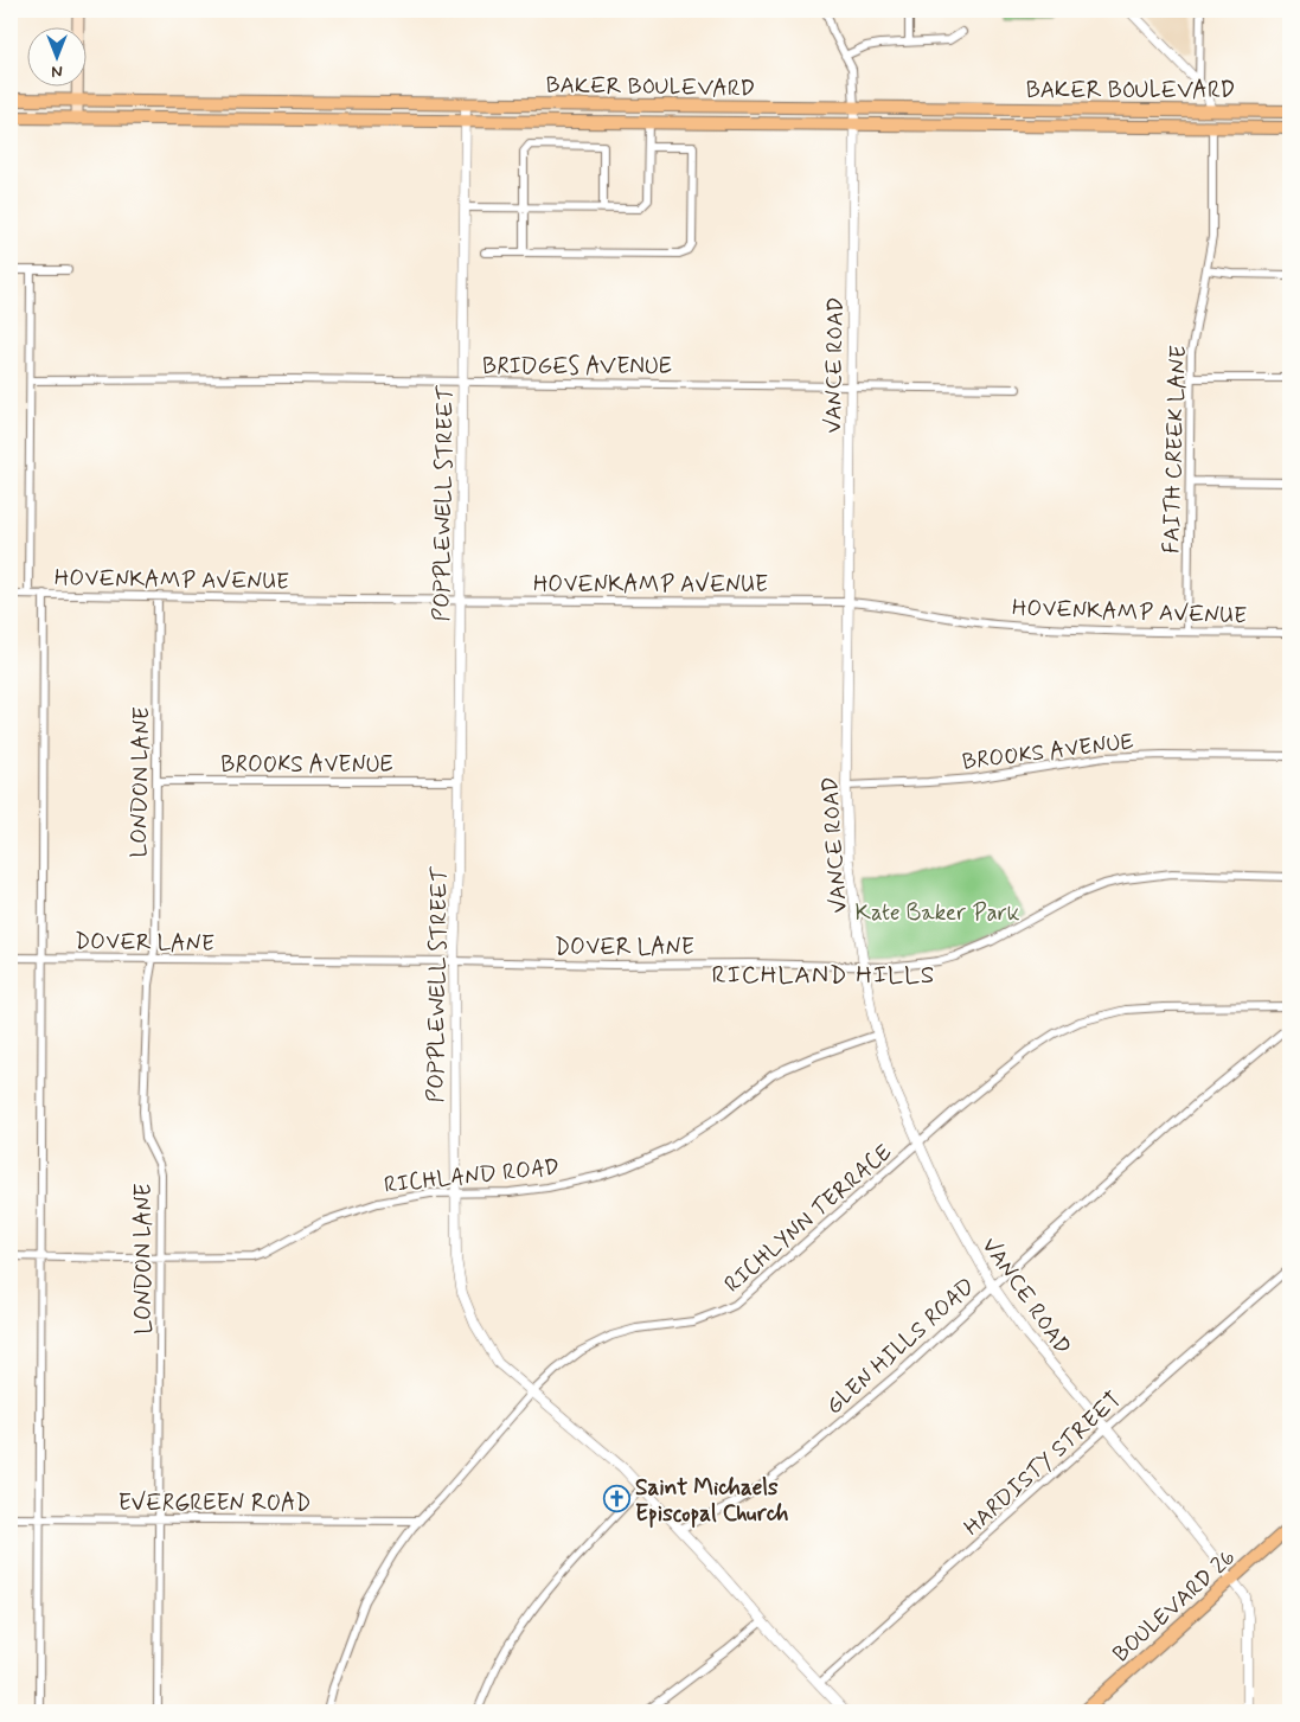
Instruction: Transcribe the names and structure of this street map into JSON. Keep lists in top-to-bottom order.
{
  "streets": {
    "main road": ["BAKER BOULEVARD", "BOULEVARD 26"],
    "street": [
      "BRIDGES AVENUE",
      "VANCE ROAD",
      "FAITH CREEK LANE",
      "POPPLEWELL STREET",
      "HOVENKAMP AVENUE",
      "BROOKS AVENUE",
      "LONDON LANE",
      "DOVER LANE",
      "RICHLAND ROAD",
      "RICHLYNN TERRACE",
      "GLEN HILLS ROAD",
      "HARDISTY STREET",
      "EVERGREEN ROAD"
    ]
  },
  "crossings": [
    ["BAKER BOULEVARD", "VANCE ROAD"],
    ["BAKER BOULEVARD", "FAITH CREEK LANE"],
    ["BAKER BOULEVARD", "POPPLEWELL STREET"],
    ["BRIDGES AVENUE", "VANCE ROAD"],
    ["BRIDGES AVENUE", "POPPLEWELL STREET"],
    ["VANCE ROAD", "HOVENKAMP AVENUE"],
    ["VANCE ROAD", "BROOKS AVENUE"],
    ["VANCE ROAD", "DOVER LANE"],
    ["VANCE ROAD", "RICHLAND ROAD"],
    ["VANCE ROAD", "RICHLYNN TERRACE"],
    ["VANCE ROAD", "GLEN HILLS ROAD"],
    ["VANCE ROAD", "HARDISTY STREET"],
    ["VANCE ROAD", "BOULEVARD 26"],
    ["FAITH CREEK LANE", "HOVENKAMP AVENUE"],
    ["POPPLEWELL STREET", "HOVENKAMP AVENUE"],
    ["POPPLEWELL STREET", "BROOKS AVENUE"],
    ["POPPLEWELL STREET", "DOVER LANE"],
    ["POPPLEWELL STREET", "RICHLAND ROAD"],
    ["POPPLEWELL STREET", "RICHLYNN TERRACE"],
    ["POPPLEWELL STREET", "GLEN HILLS ROAD"],
    ["POPPLEWELL STREET", "HARDISTY STREET"],
    ["HOVENKAMP AVENUE", "LONDON LANE"],
    ["BROOKS AVENUE", "LONDON LANE"],
    ["LONDON LANE", "DOVER LANE"],
    ["LONDON LANE", "RICHLAND ROAD"],
    ["LONDON LANE", "EVERGREEN ROAD"],
    ["RICHLYNN TERRACE", "EVERGREEN ROAD"]
  ],
  "districts": ["RICHLAND HILLS"],
  "parks": ["Kate Baker Park"],
  "places": {
    "church": ["Saint Michaels Episcopal Church"]
  },
  "north": "bottom"
}
